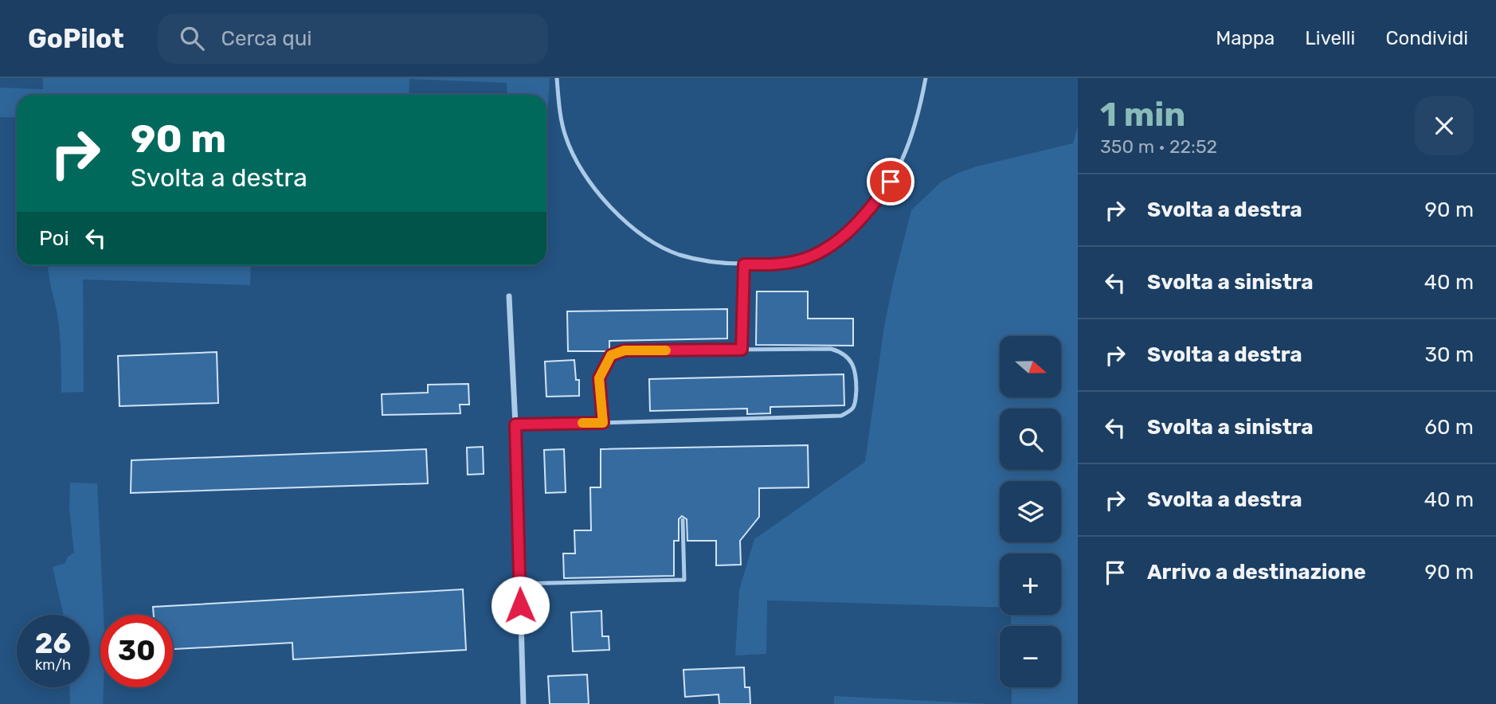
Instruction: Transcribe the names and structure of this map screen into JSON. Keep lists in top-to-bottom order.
{
  "north": "right",
  "page": {
    "header": "GoPilot",
    "search": "Cerca qui",
    "nav": ["Mappa", "Livelli", "Condividi"],
    "heading": ["1 min", "350 m · 22:52"],
    "turn": ["90 m", "Svolta a destra"],
    "list": [
      {
        "name": "Svolta a destra",
        "value": "90 m"
      },
      {
        "name": "Svolta a sinistra",
        "value": "40 m"
      },
      {
        "name": "Svolta a destra",
        "value": "30 m"
      },
      {
        "name": "Svolta a sinistra",
        "value": "60 m"
      },
      {
        "name": "Svolta a destra",
        "value": "40 m"
      },
      {
        "name": "Arrivo a destinazione",
        "value": "90 m"
      }
    ],
    "then": "Poi",
    "map_buttons": ["+", "−"],
    "speed": "26 km/h",
    "limit": "30"
  }
}
